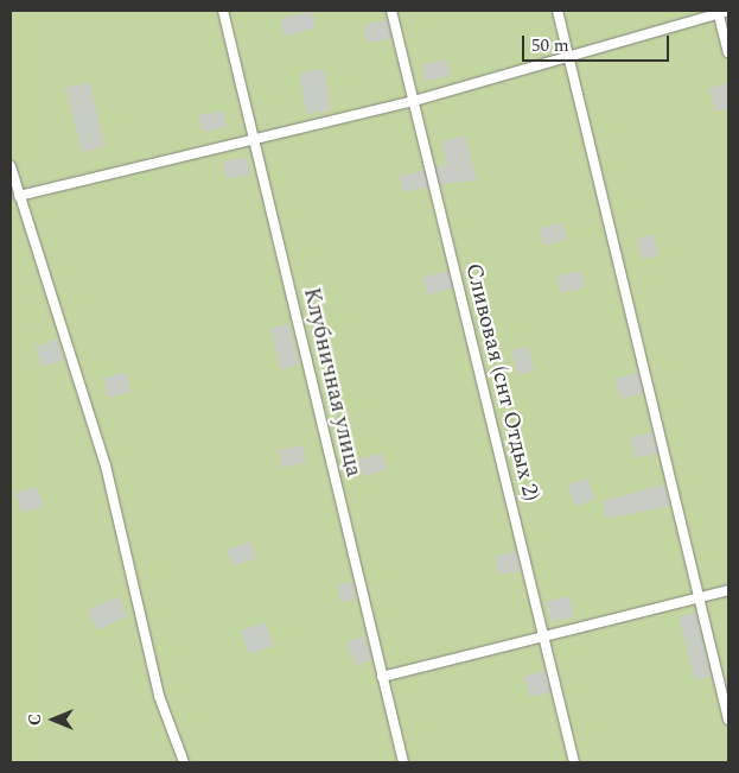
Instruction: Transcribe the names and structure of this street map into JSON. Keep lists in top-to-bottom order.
{
  "streets": {
    "lane": ["Клубничная улица", "Сливовая (снт Отдых 2)"]
  },
  "scale_bar": "50 m",
  "north": "left"
}
